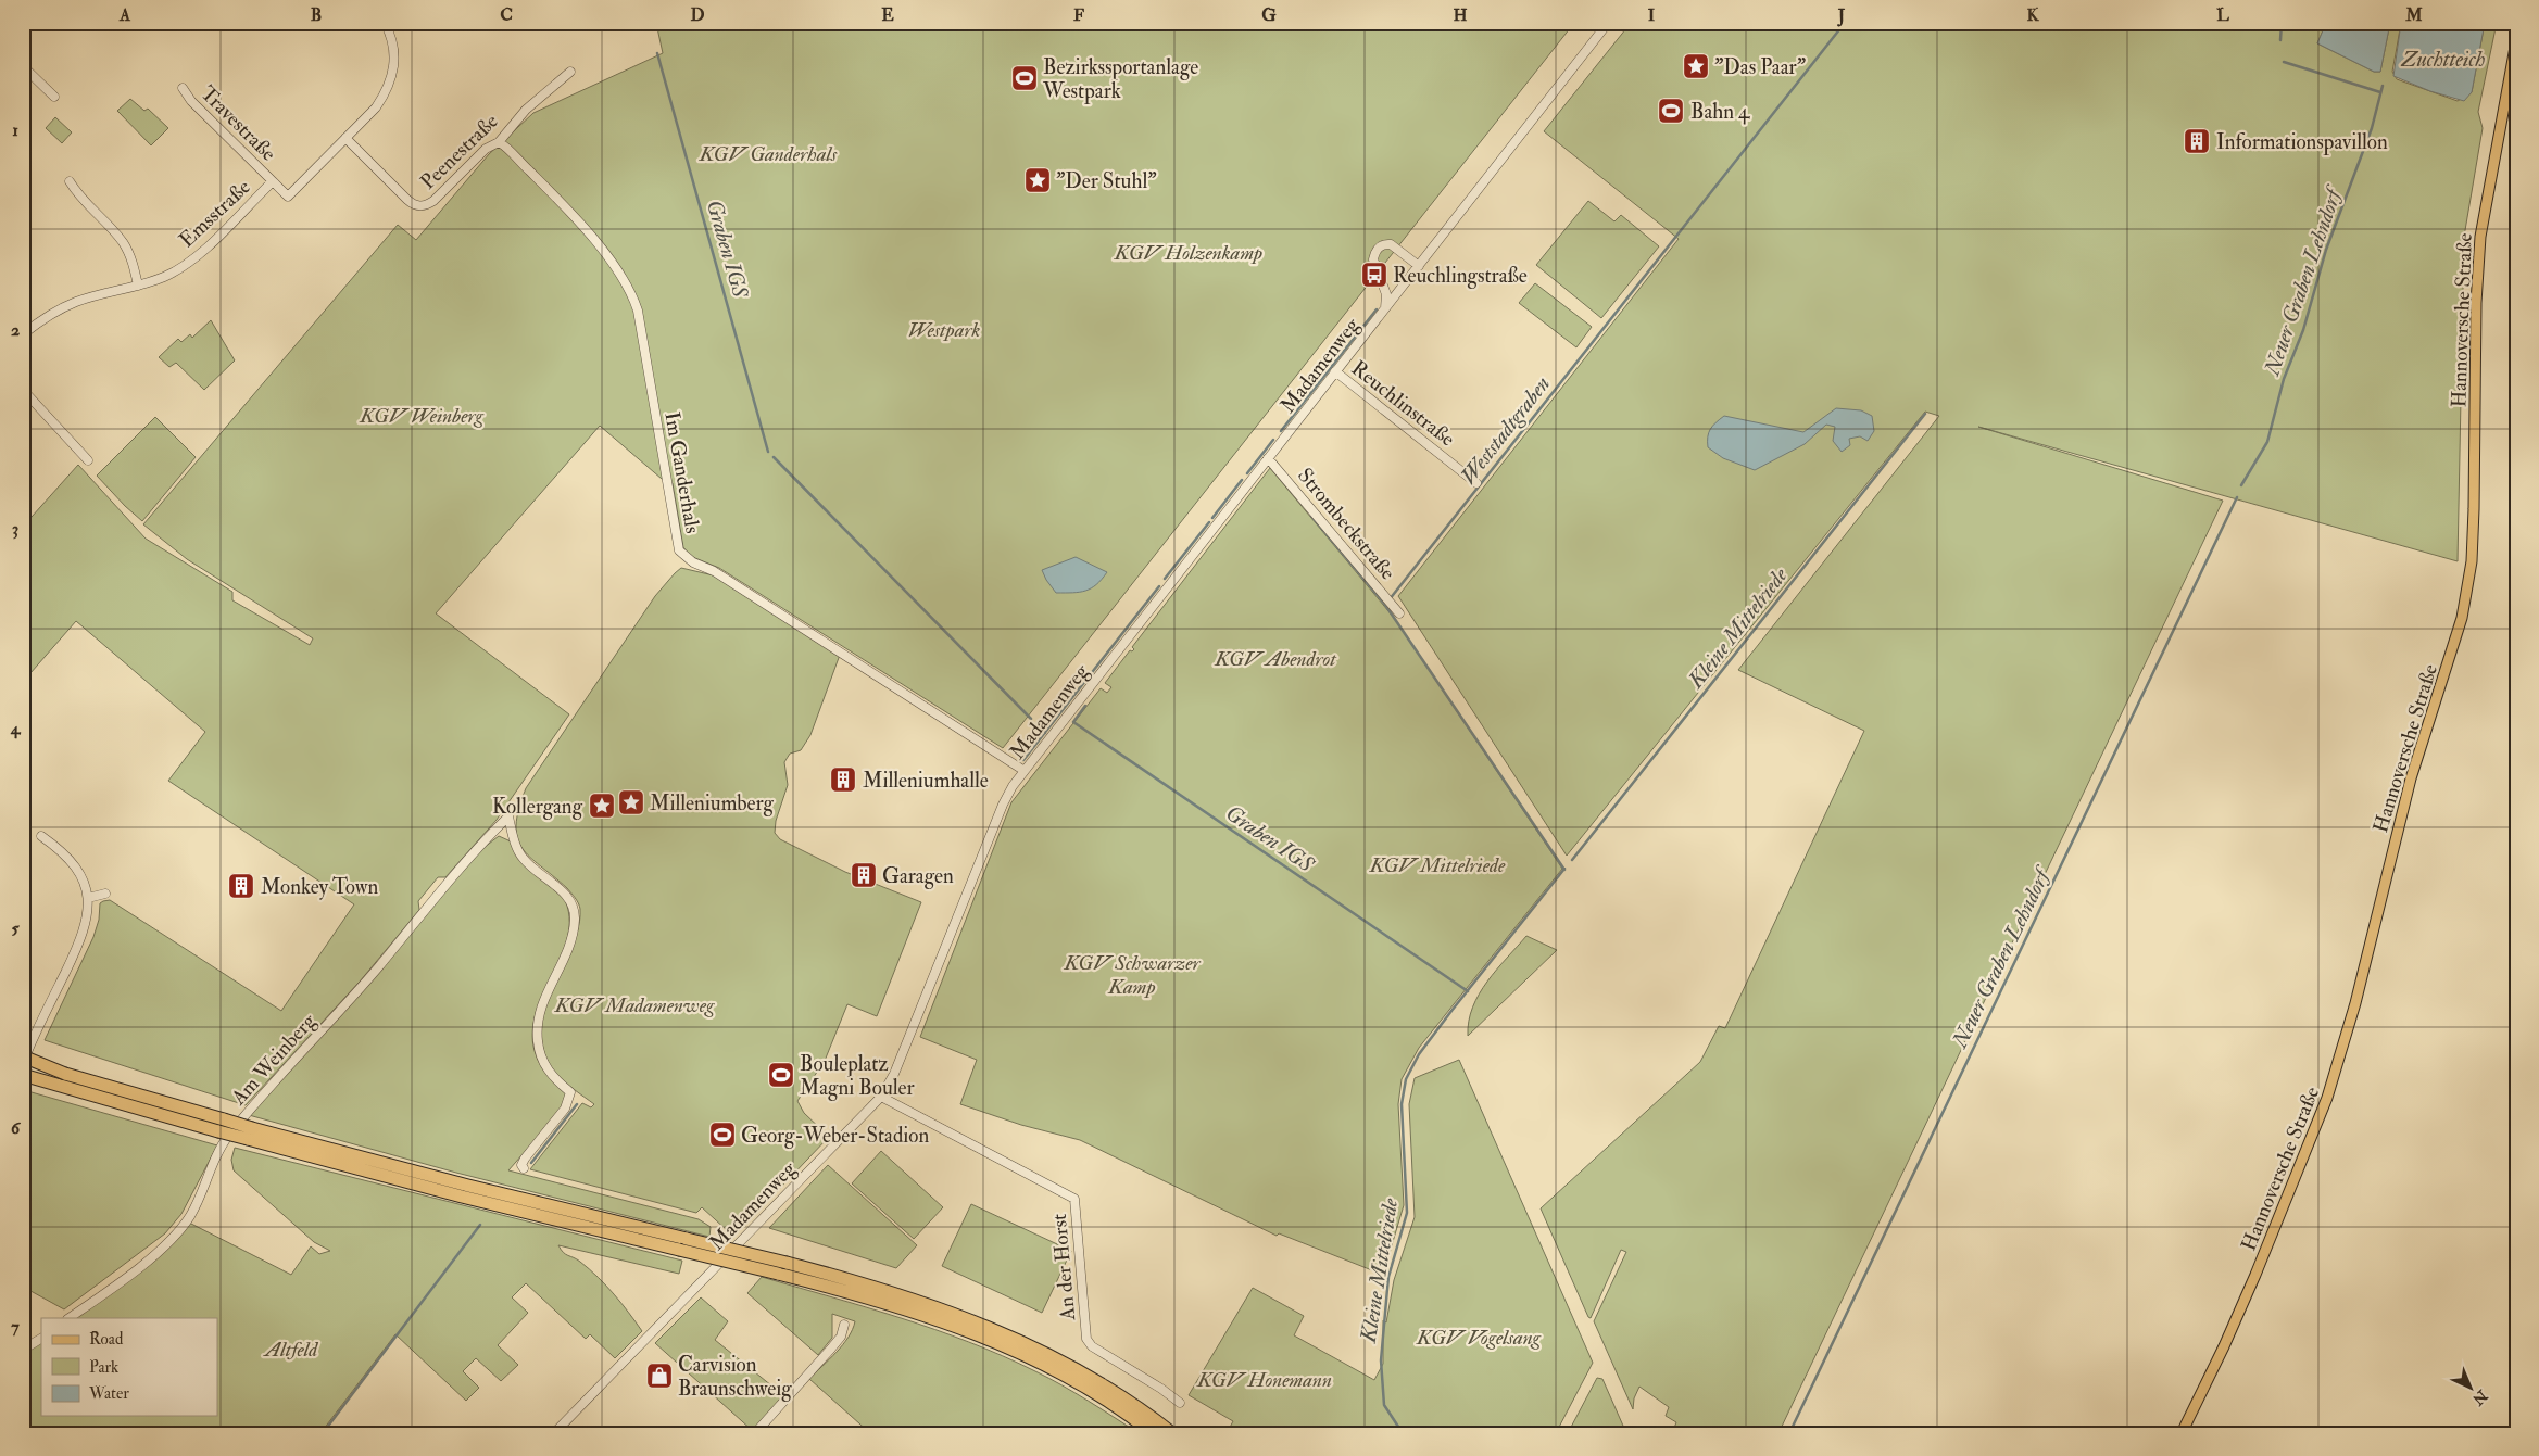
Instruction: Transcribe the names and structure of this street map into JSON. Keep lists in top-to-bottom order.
{
  "streets": {
    "main road": ["Hannoversche Straße"],
    "street": [
      "Travestraße",
      "Peenestraße",
      "Emsstraße",
      "Madamenweg",
      "Reuchlinstraße",
      "Im Ganderhals",
      "Strombeckstraße",
      "Am Weinberg",
      "An der Horst"
    ]
  },
  "crossings": [
    ["Travestraße", "Emsstraße"],
    ["Peenestraße", "Emsstraße"],
    ["Peenestraße", "Im Ganderhals"],
    ["Madamenweg", "Reuchlinstraße"],
    ["Madamenweg", "Im Ganderhals"],
    ["Madamenweg", "Strombeckstraße"],
    ["Madamenweg", "An der Horst"]
  ],
  "water": [
    "Zuchtteich",
    "Graben IGS",
    "Neuer Graben Lehndorf",
    "Weststadtgraben",
    "Kleine Mittelriede"
  ],
  "parks": [
    "KGV Ganderhals",
    "KGV Holzenkamp",
    "Westpark",
    "KGV Weinberg",
    "KGV Abendrot",
    "KGV Mittelriede",
    "KGV Schwarzer Kamp",
    "KGV Madamenweg",
    "KGV Vogelsang",
    "Altfeld",
    "KGV Honemann"
  ],
  "places": {
    "place": [
      "\"Das Paar\"",
      "\"Der Stuhl\"",
      "Milleniumberg",
      "Kollergang"
    ],
    "sports": [
      "Bezirkssportanlage Westpark",
      "Bahn 4",
      "Bouleplatz Magni Bouler",
      "Georg-Weber-Stadion"
    ],
    "building": [
      "Informationspavillon",
      "Milleniumhalle",
      "Garagen",
      "Monkey Town"
    ],
    "bus stop": ["Reuchlingstraße"],
    "shop": ["Carvision Braunschweig"]
  },
  "legend": ["Road", "Park", "Water"],
  "north": "bottom right",
  "grid": {
    "columns": [
      "A",
      "B",
      "C",
      "D",
      "E",
      "F",
      "G",
      "H",
      "I",
      "J",
      "K",
      "L",
      "M"
    ],
    "rows": [
      "1",
      "2",
      "3",
      "4",
      "5",
      "6",
      "7"
    ]
  }
}
